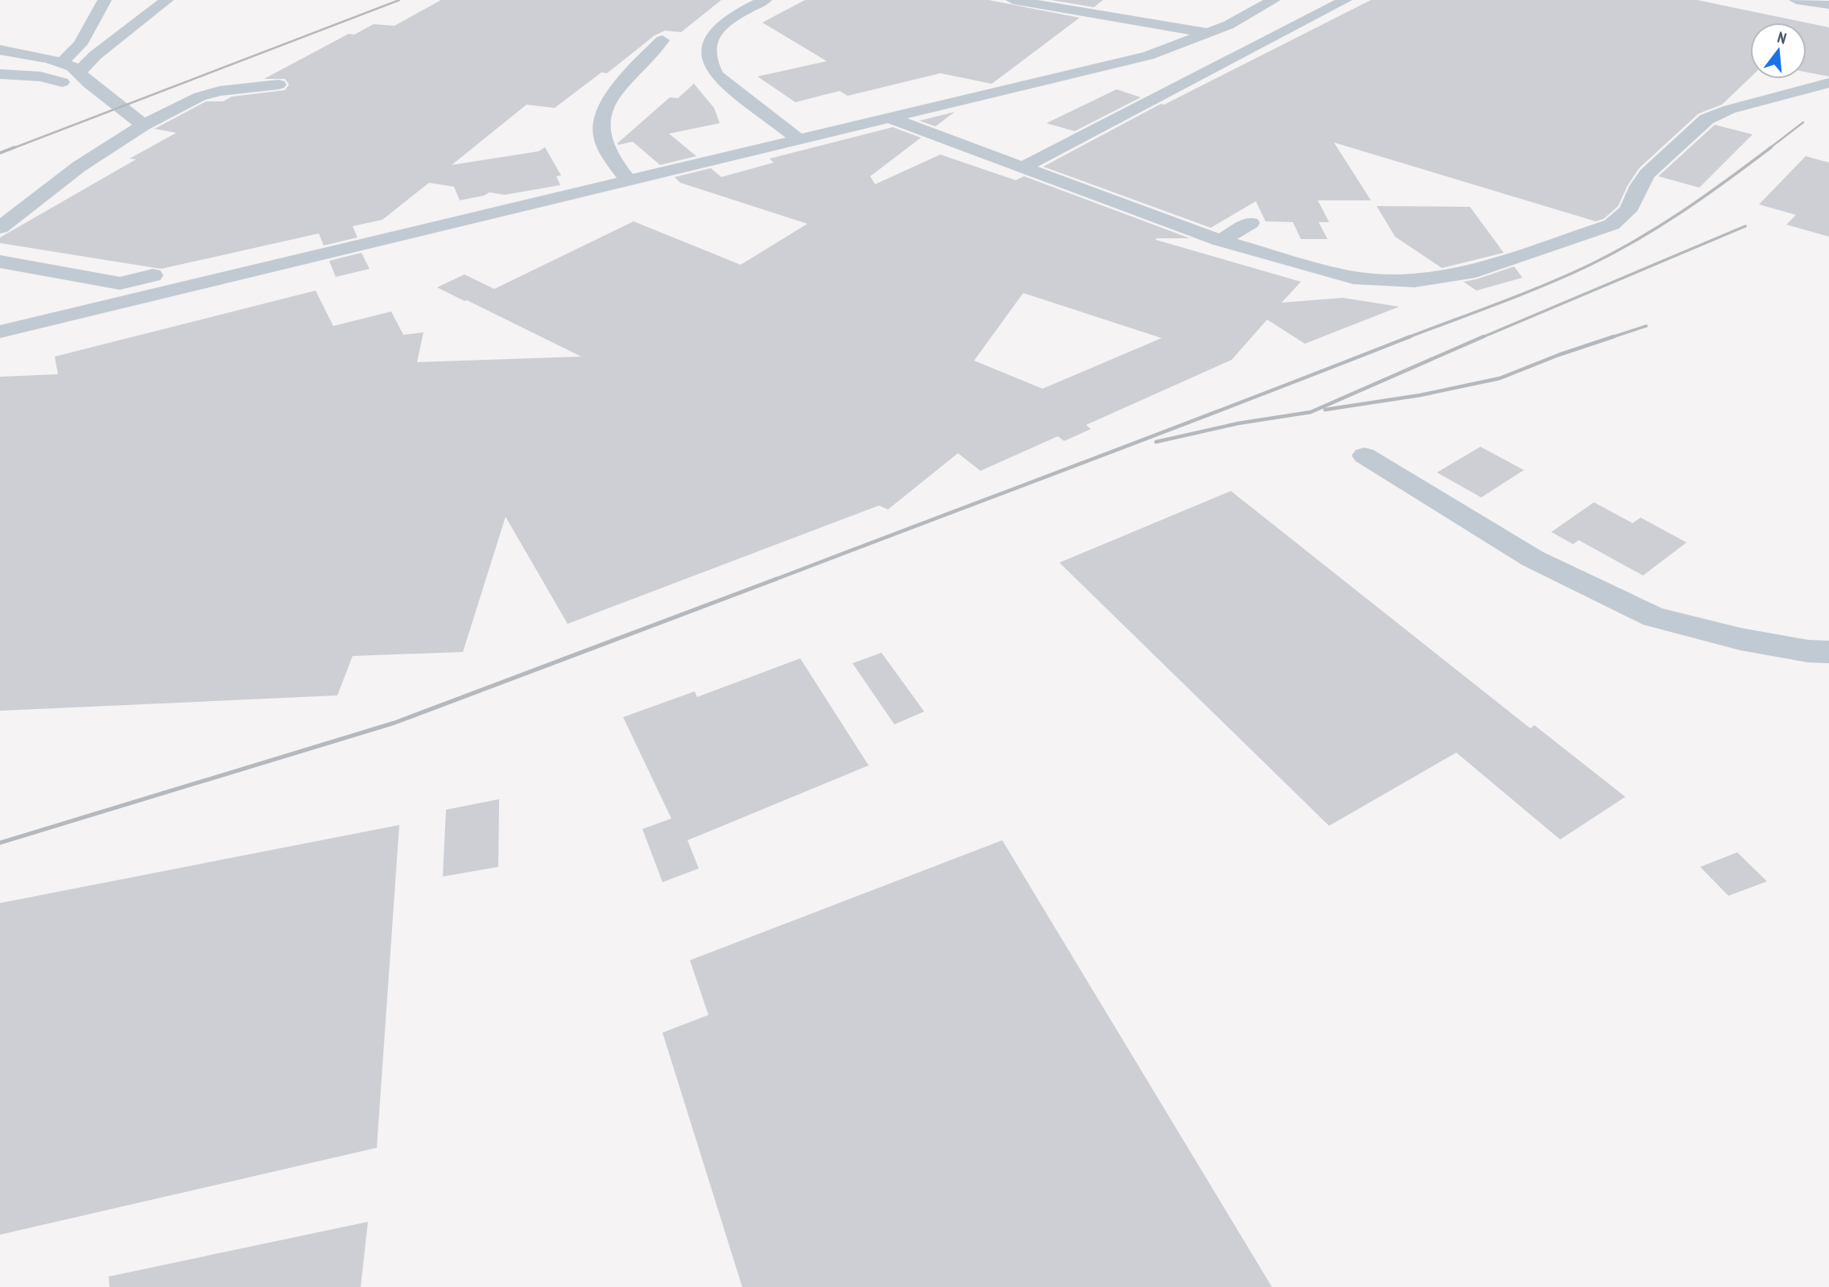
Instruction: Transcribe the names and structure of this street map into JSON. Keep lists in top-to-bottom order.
{
  "north": "top"
}
